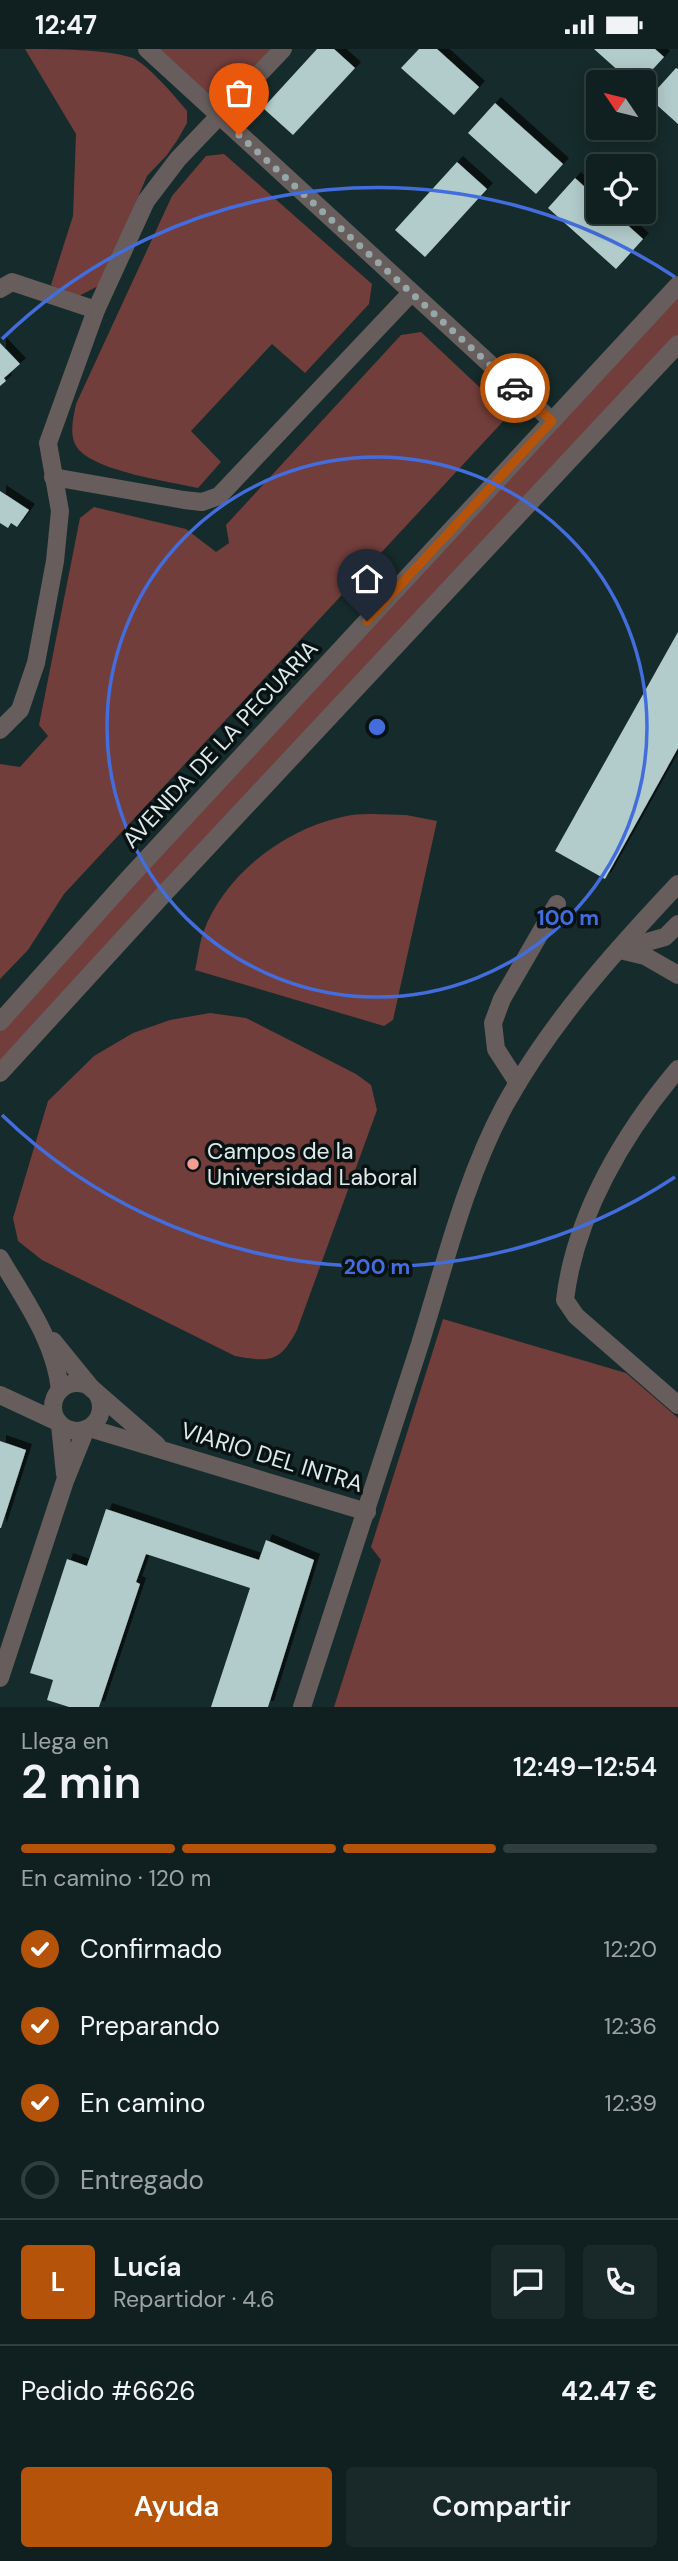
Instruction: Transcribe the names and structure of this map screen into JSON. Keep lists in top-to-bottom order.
{
  "streets": {
    "street": ["AVENIDA DE LA PECUARIA", "VIARIO DEL INTRA"]
  },
  "places": ["Campos de la Universidad Laboral"],
  "north": "top left",
  "page": {
    "status": "12:47",
    "heading": ["2 min", "Llega en", "12:49–12:54"],
    "panel": [
      "Lucía",
      "Repartidor · 4.6",
      "Pedido #6626",
      "42.47 €"
    ],
    "bar": "En camino · 120 m",
    "list": [
      ["Confirmado", "12:20"],
      ["Preparando", "12:36"],
      ["En camino", "12:39"],
      "Entregado"
    ],
    "round": "L",
    "buttons": ["Ayuda", "Compartir"]
  },
  "rings": ["100 m", "200 m"]
}
